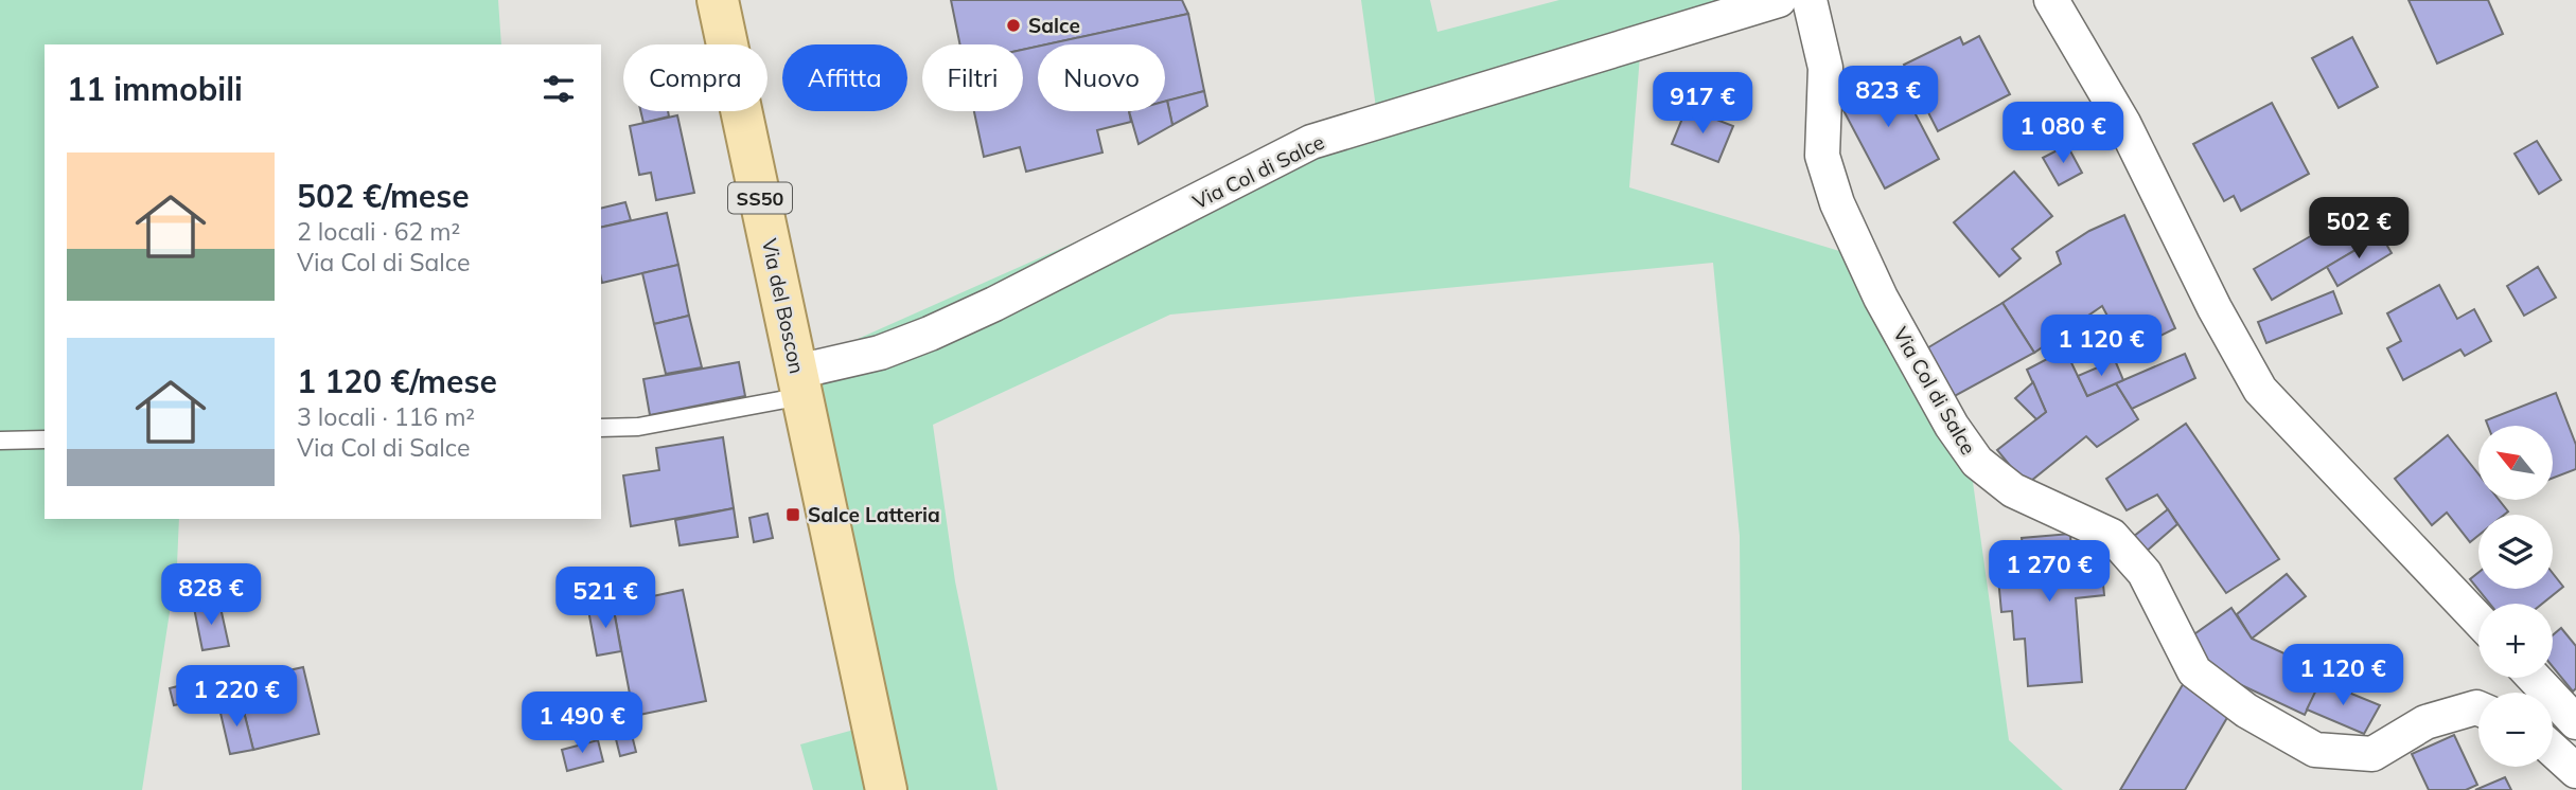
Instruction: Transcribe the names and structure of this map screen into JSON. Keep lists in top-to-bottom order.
{
  "streets": {
    "main road": ["SS50", "Via del Boscon"],
    "street": ["Via Col di Salce"]
  },
  "crossings": [
    ["Via Col di Salce", "Via del Boscon"]
  ],
  "places": {
    "other": ["Salce"],
    "transit": ["Salce Latteria"]
  },
  "north": "top left",
  "page": {
    "chip": [
      "Compra",
      "Affitta",
      "Filtri",
      "Nuovo"
    ],
    "heading": "11 immobili",
    "price": [
      "823 €",
      "917 €",
      "1 080 €",
      "502 €",
      "1 120 €",
      "1 270 €",
      "828 €",
      "521 €",
      "1 120 €",
      "1 220 €",
      "1 490 €"
    ],
    "list": [
      {
        "name": "502 €/mese",
        "note": "2 locali · 62 m² · Via Col di Salce"
      },
      {
        "name": "1 120 €/mese",
        "note": "3 locali · 116 m² · Via Col di Salce"
      }
    ],
    "map_buttons": ["+", "−"]
  }
}
